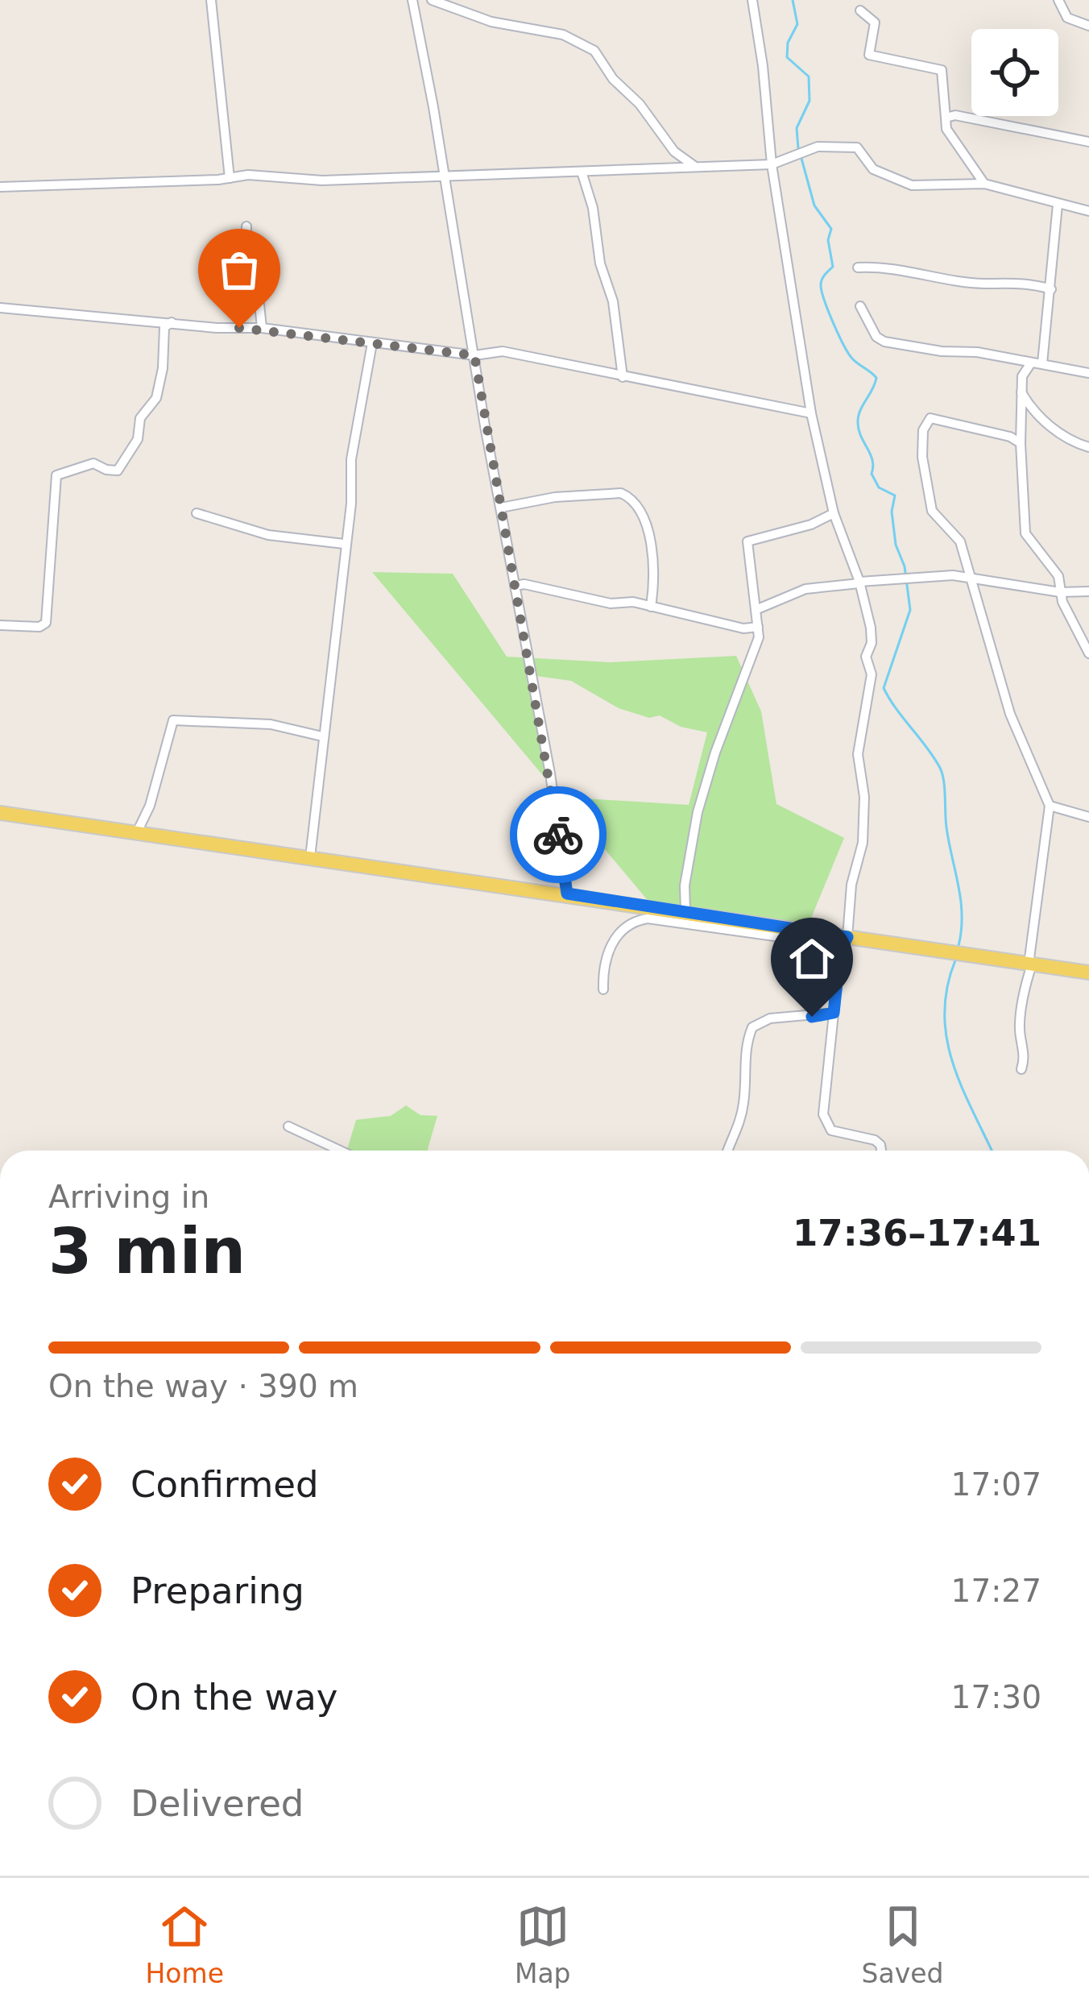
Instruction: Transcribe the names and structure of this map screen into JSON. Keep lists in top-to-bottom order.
{
  "page": {
    "heading": ["3 min", "Arriving in", "17:36–17:41"],
    "bar": "On the way · 390 m",
    "list": [
      ["Confirmed", "17:07"],
      ["Preparing", "17:27"],
      ["On the way", "17:30"],
      "Delivered"
    ],
    "tabs": ["Home", "Map", "Saved"]
  }
}
